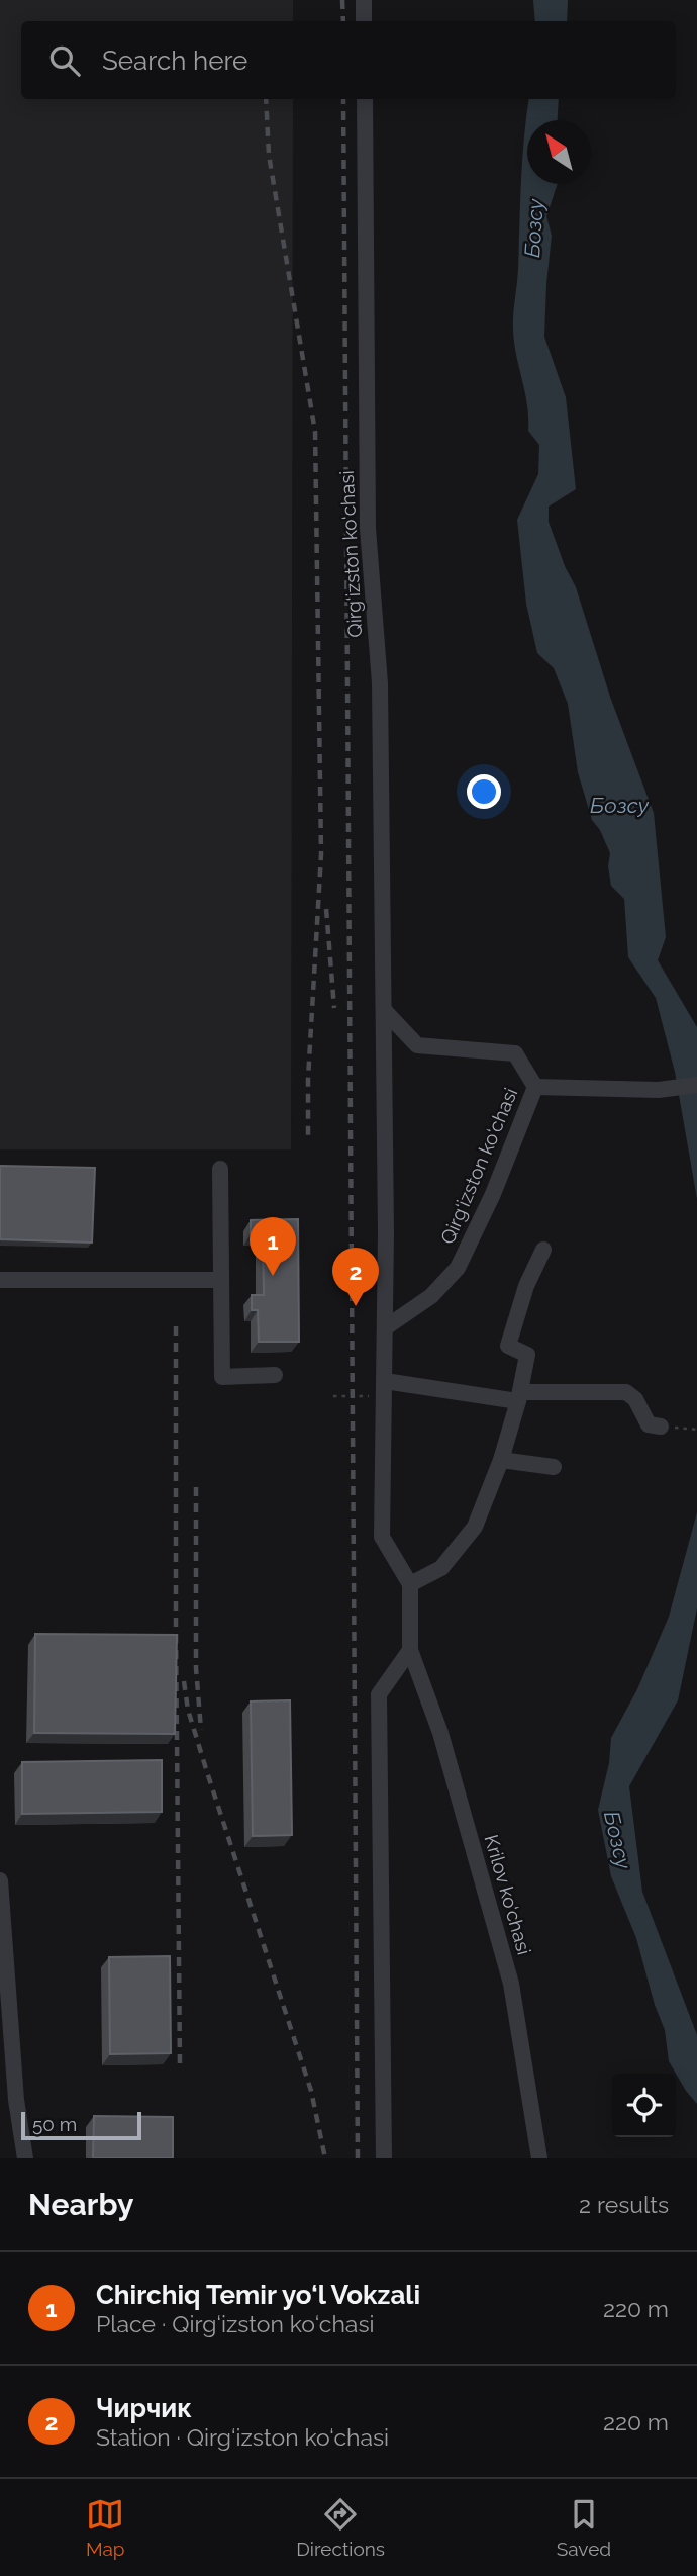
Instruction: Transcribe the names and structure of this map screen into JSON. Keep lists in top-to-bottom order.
{
  "streets": {
    "street": ["Qirg‘izston ko‘chasi", "Krilov ko‘chasi"]
  },
  "water": ["Бозсу"],
  "scale_bar": "50 m",
  "north": "top left",
  "page": {
    "search": "Search here",
    "pins": ["1", "2"],
    "scale": "50 m",
    "heading": ["Nearby", "2 results"],
    "list": [
      {
        "mark": "1",
        "name": "Chirchiq Temir yo‘l Vokzali",
        "note": "Place · Qirg‘izston ko‘chasi",
        "value": "220 m"
      },
      {
        "mark": "2",
        "name": "Чирчик",
        "note": "Station · Qirg‘izston ko‘chasi",
        "value": "220 m"
      }
    ],
    "nav": ["Map", "Directions", "Saved"]
  }
}
